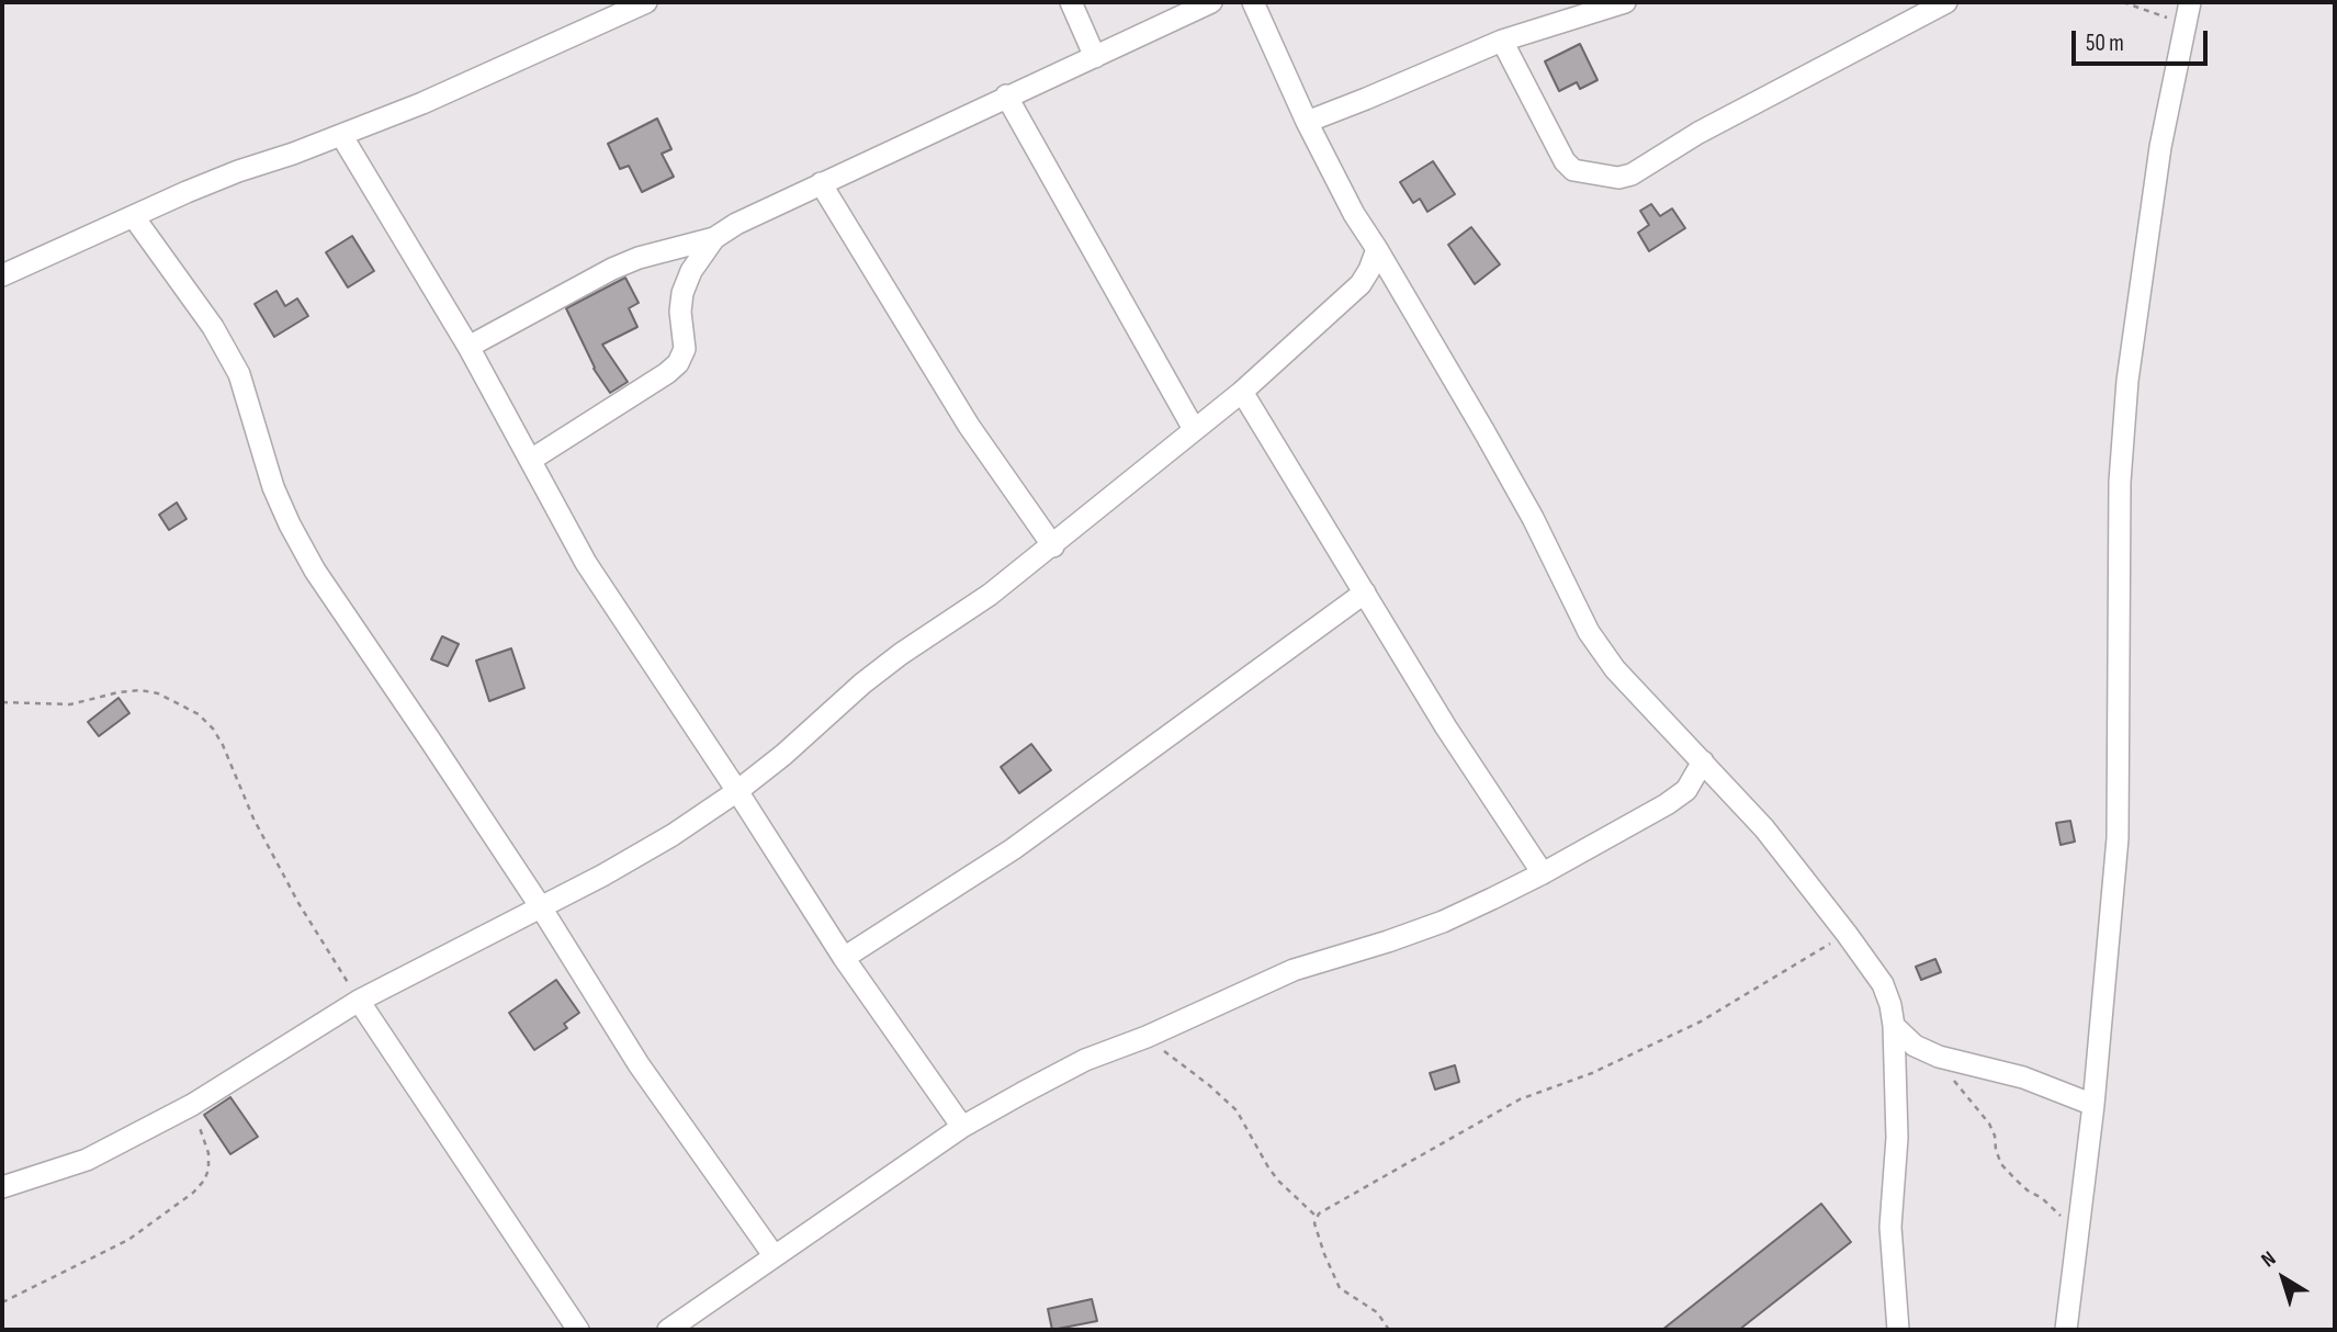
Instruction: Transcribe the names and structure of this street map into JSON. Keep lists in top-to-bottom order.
{
  "scale_bar": "50 m",
  "north": "top left"
}
